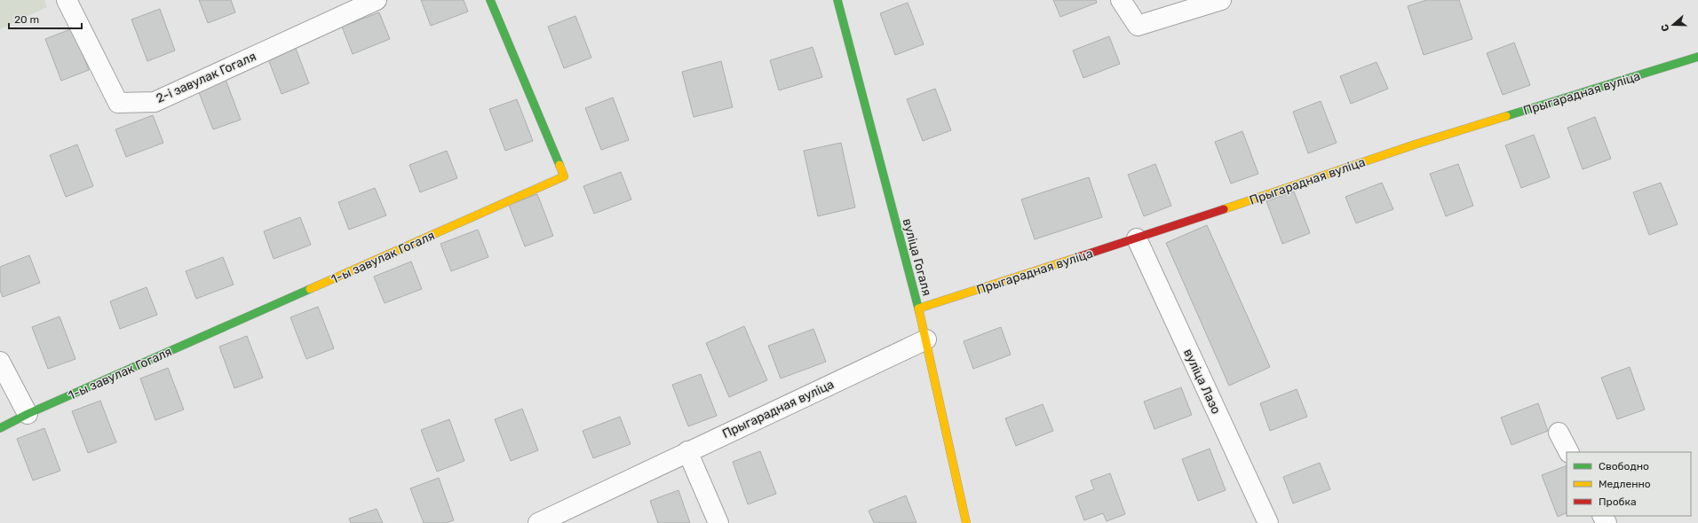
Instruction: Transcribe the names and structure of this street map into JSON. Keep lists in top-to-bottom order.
{
  "streets": {
    "street": [
      "2-і завулак Гогаля",
      "Прыгарадная вуліца",
      "1-ы завулак Гогаля",
      "вуліца Гогаля",
      "вуліца Лазо"
    ]
  },
  "crossings": [
    ["Прыгарадная вуліца", "вуліца Гогаля"],
    ["Прыгарадная вуліца", "вуліца Лазо"]
  ],
  "legend": ["Свободно", "Медленно", "Пробка"],
  "scale_bar": "20 m",
  "north": "left"
}
